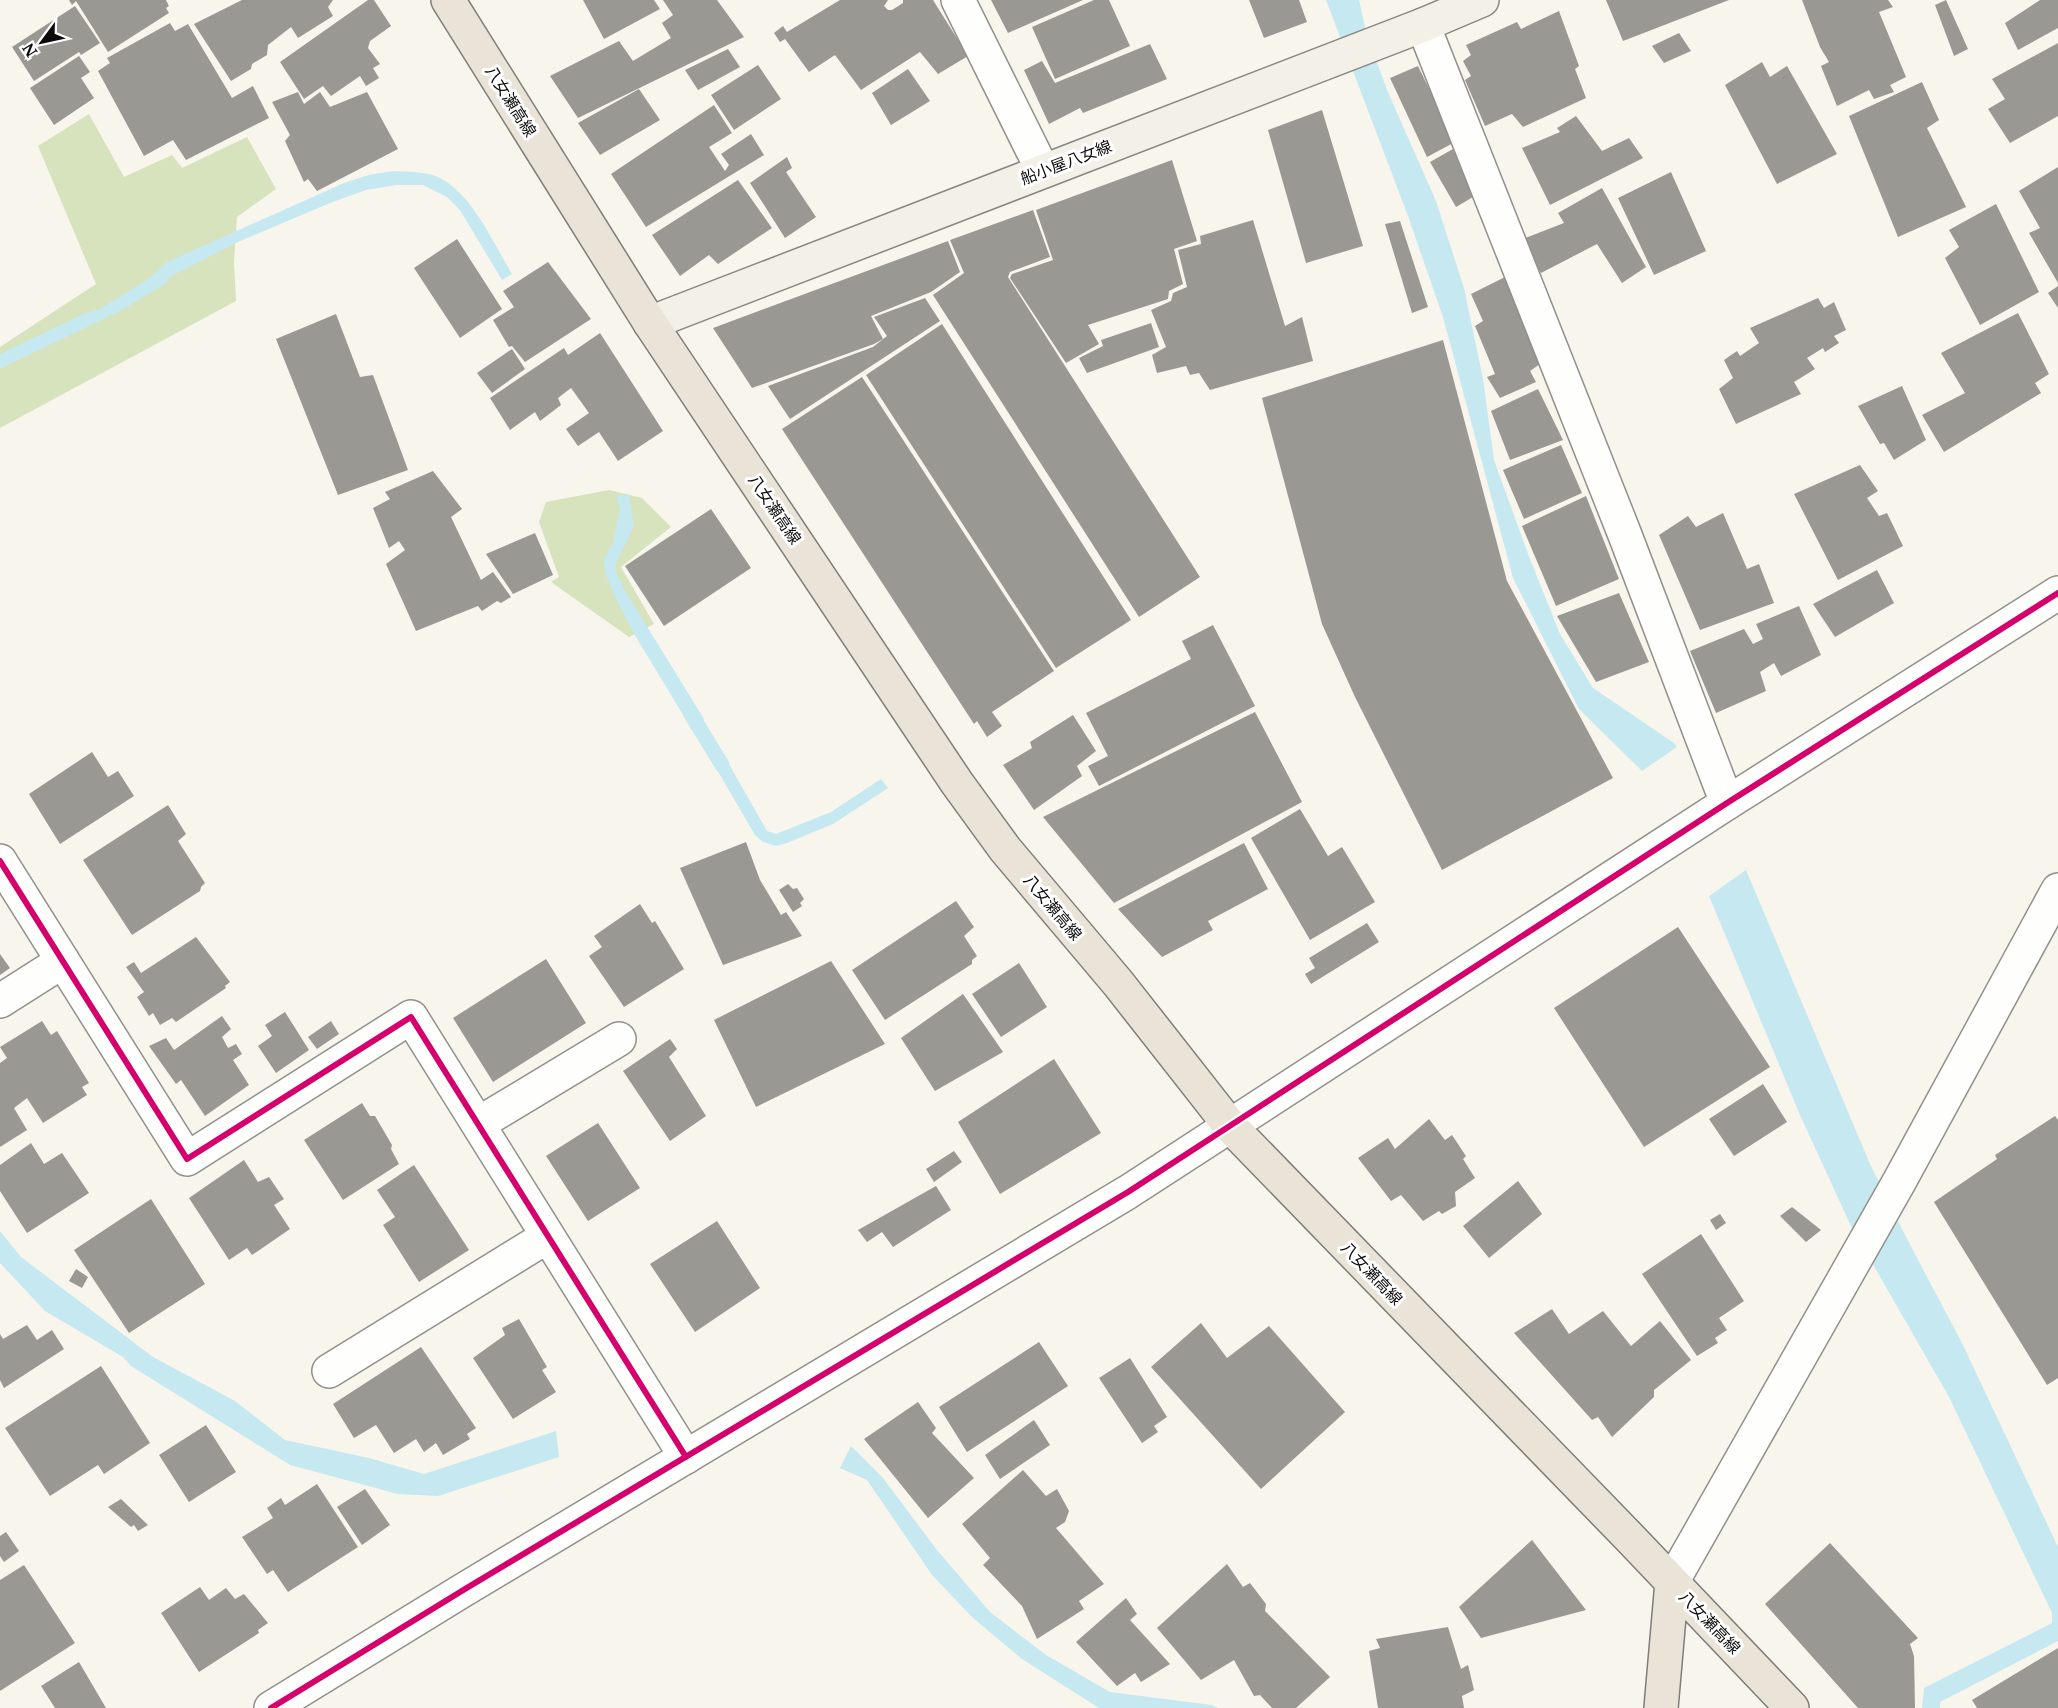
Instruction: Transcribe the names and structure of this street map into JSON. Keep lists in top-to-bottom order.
{
  "streets": {
    "main road": ["八女瀬高線", "船小屋八女線"]
  },
  "crossings": [
    ["八女瀬高線", "船小屋八女線"]
  ],
  "north": "bottom left"
}
